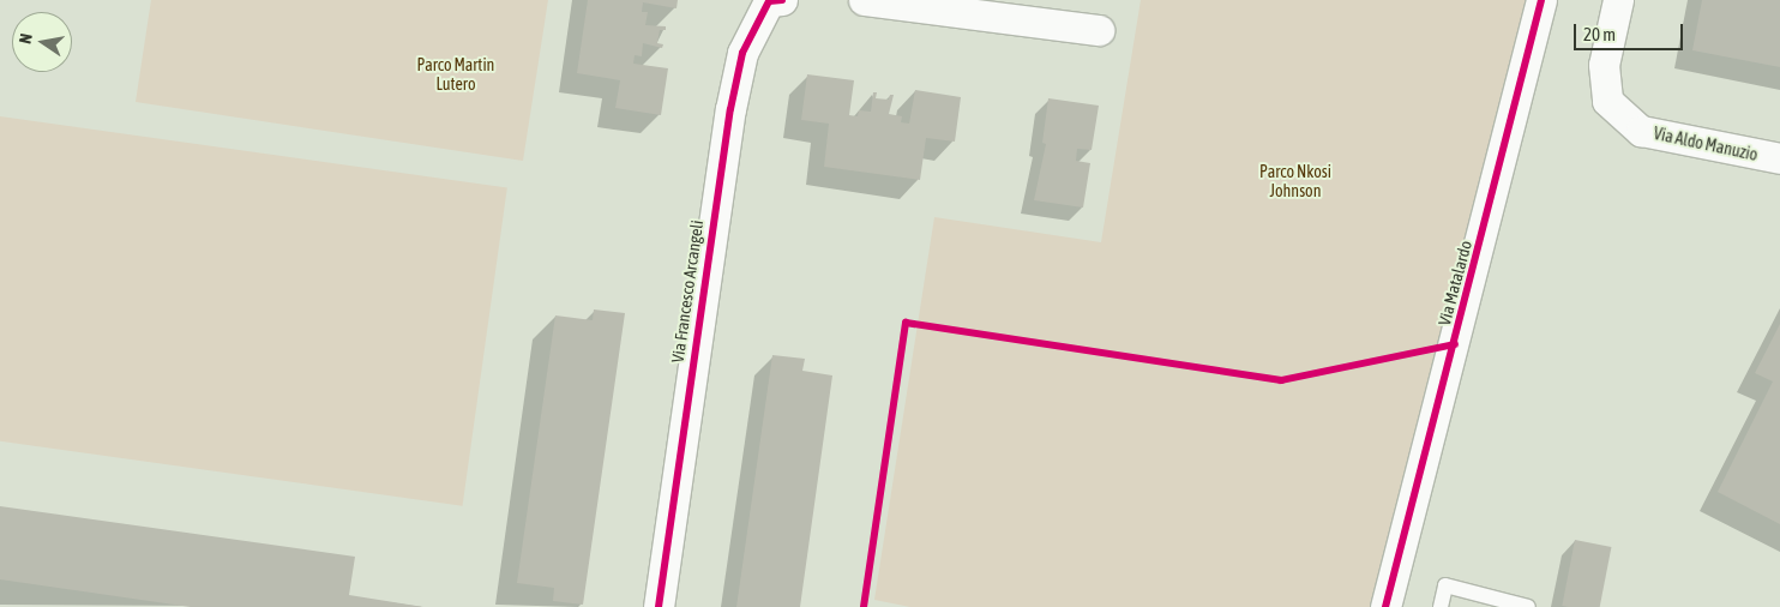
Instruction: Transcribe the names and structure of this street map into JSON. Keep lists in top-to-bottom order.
{
  "streets": {
    "street": ["Via Aldo Manuzio", "Via Matalardo", "Via Francesco Arcangeli"]
  },
  "parks": ["Parco Martin Lutero", "Parco Nkosi Johnson"],
  "scale_bar": "20 m",
  "north": "left"
}
